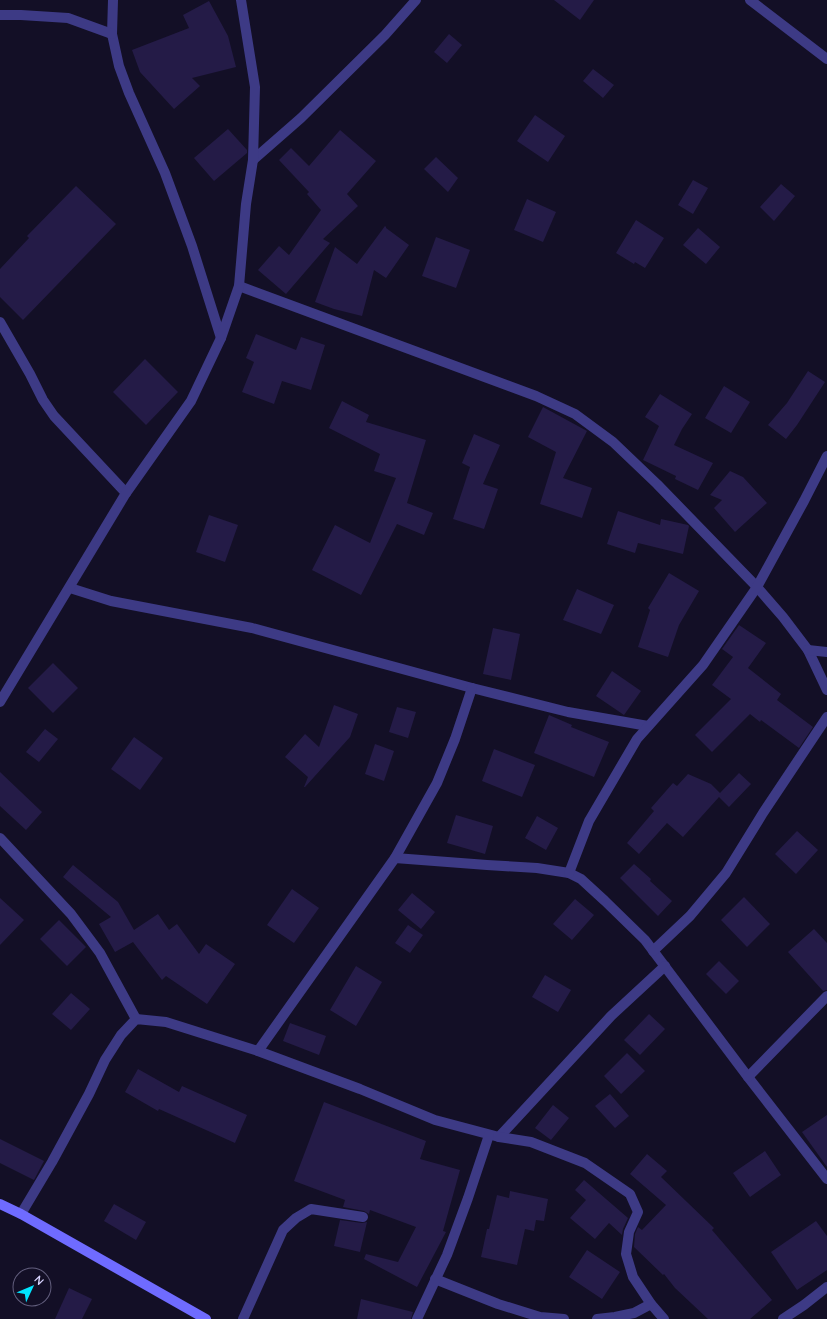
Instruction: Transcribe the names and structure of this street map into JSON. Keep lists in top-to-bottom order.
{
  "north": "top right"
}
